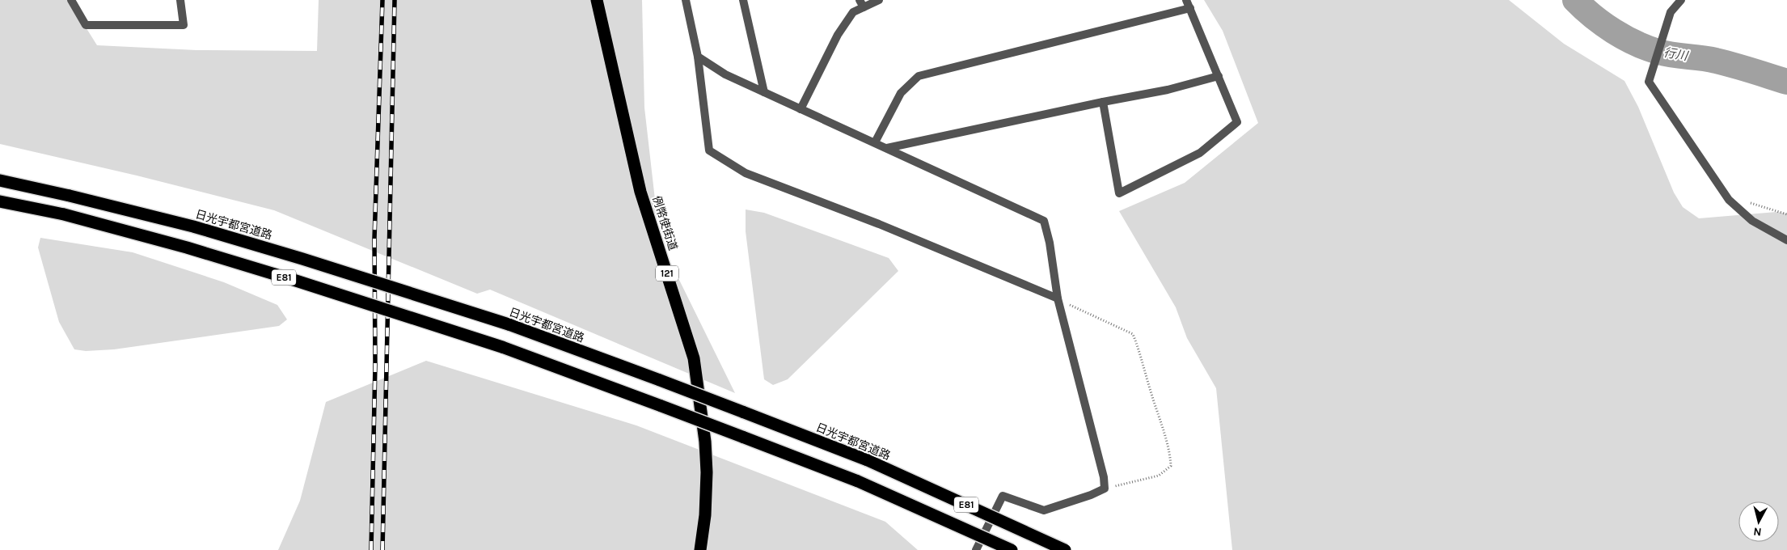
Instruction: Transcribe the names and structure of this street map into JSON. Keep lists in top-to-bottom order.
{
  "streets": {
    "highway": [
      "例幣使街道",
      "日光宇都宮道路",
      "121",
      "E81"
    ]
  },
  "water": ["行川"],
  "north": "bottom"
}
